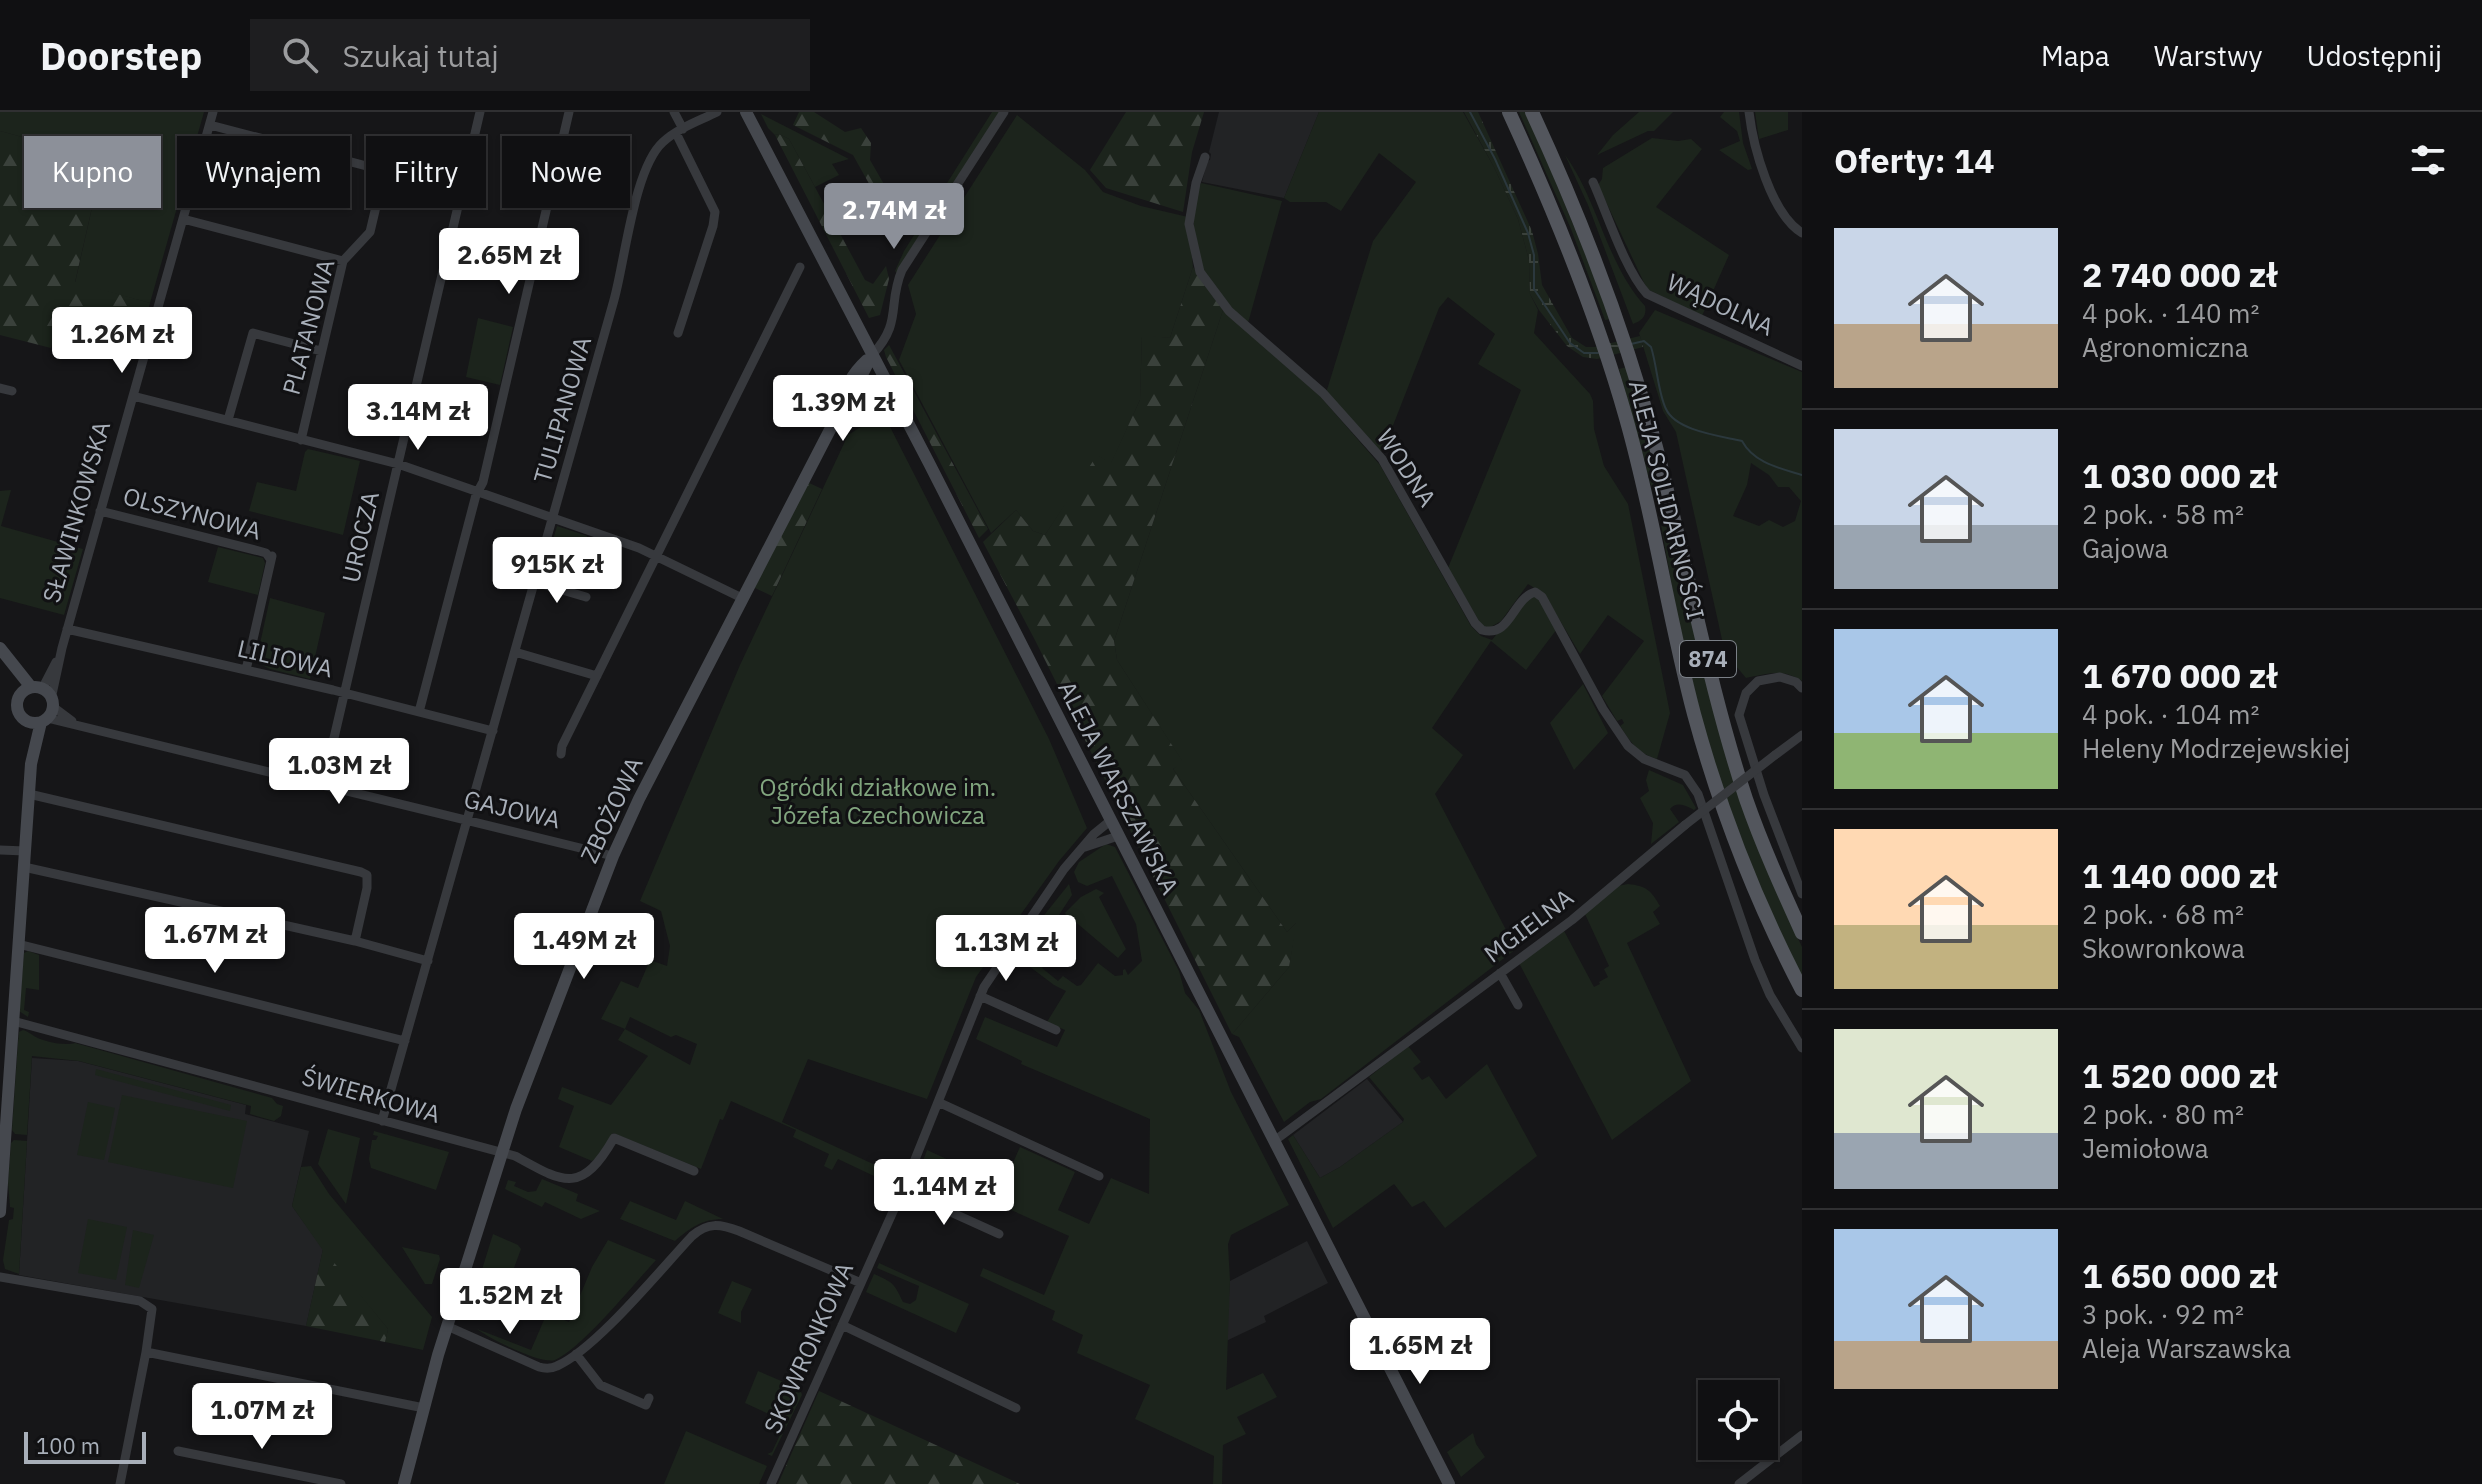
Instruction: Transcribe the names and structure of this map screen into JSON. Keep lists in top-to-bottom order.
{
  "streets": {
    "main road": ["ALEJA SOLIDARNOŚCI", "874"],
    "street": [
      "WĄDOLNA",
      "PLATANOWA",
      "TULIPANOWA",
      "WODNA",
      "SŁAWINKOWSKA",
      "OLSZYNOWA",
      "UROCZA",
      "LILIOWA",
      "ALEJA WARSZAWSKA",
      "GAJOWA",
      "ZBOŻOWA",
      "MGIELNA",
      "ŚWIERKOWA",
      "SKOWRONKOWA"
    ]
  },
  "crossings": [
    ["PLATANOWA", "SŁAWINKOWSKA"],
    ["TULIPANOWA", "LILIOWA"],
    ["TULIPANOWA", "GAJOWA"],
    ["TULIPANOWA", "ŚWIERKOWA"],
    ["SŁAWINKOWSKA", "OLSZYNOWA"],
    ["SŁAWINKOWSKA", "LILIOWA"],
    ["SŁAWINKOWSKA", "GAJOWA"],
    ["SŁAWINKOWSKA", "ŚWIERKOWA"],
    ["OLSZYNOWA", "LILIOWA"],
    ["UROCZA", "LILIOWA"],
    ["UROCZA", "GAJOWA"],
    ["ALEJA WARSZAWSKA", "ZBOŻOWA"],
    ["ALEJA WARSZAWSKA", "MGIELNA"],
    ["ALEJA WARSZAWSKA", "SKOWRONKOWA"],
    ["GAJOWA", "ZBOŻOWA"],
    ["ZBOŻOWA", "ŚWIERKOWA"]
  ],
  "parks": ["Ogródki działkowe im. Józefa Czechowicza"],
  "scale_bar": "100 m",
  "page": {
    "header": "Doorstep",
    "search": "Szukaj tutaj",
    "nav": ["Mapa", "Warstwy", "Udostępnij"],
    "heading": "Oferty: 14",
    "chip": [
      "Kupno",
      "Wynajem",
      "Filtry",
      "Nowe"
    ],
    "price": [
      "2.74M zł",
      "2.65M zł",
      "1.26M zł",
      "1.39M zł",
      "3.14M zł",
      "915K zł",
      "1.03M zł",
      "1.67M zł",
      "1.49M zł",
      "1.13M zł",
      "1.14M zł",
      "1.52M zł",
      "1.65M zł",
      "1.07M zł"
    ],
    "list": [
      {
        "name": "2 740 000 zł",
        "note": "4 pok. · 140 m² · Agronomiczna"
      },
      {
        "name": "1 030 000 zł",
        "note": "2 pok. · 58 m² · Gajowa"
      },
      {
        "name": "1 670 000 zł",
        "note": "4 pok. · 104 m² · Heleny Modrzejewskiej"
      },
      {
        "name": "1 140 000 zł",
        "note": "2 pok. · 68 m² · Skowronkowa"
      },
      {
        "name": "1 520 000 zł",
        "note": "2 pok. · 80 m² · Jemiołowa"
      },
      {
        "name": "1 650 000 zł",
        "note": "3 pok. · 92 m² · Aleja Warszawska"
      }
    ],
    "scale": "100 m"
  }
}
